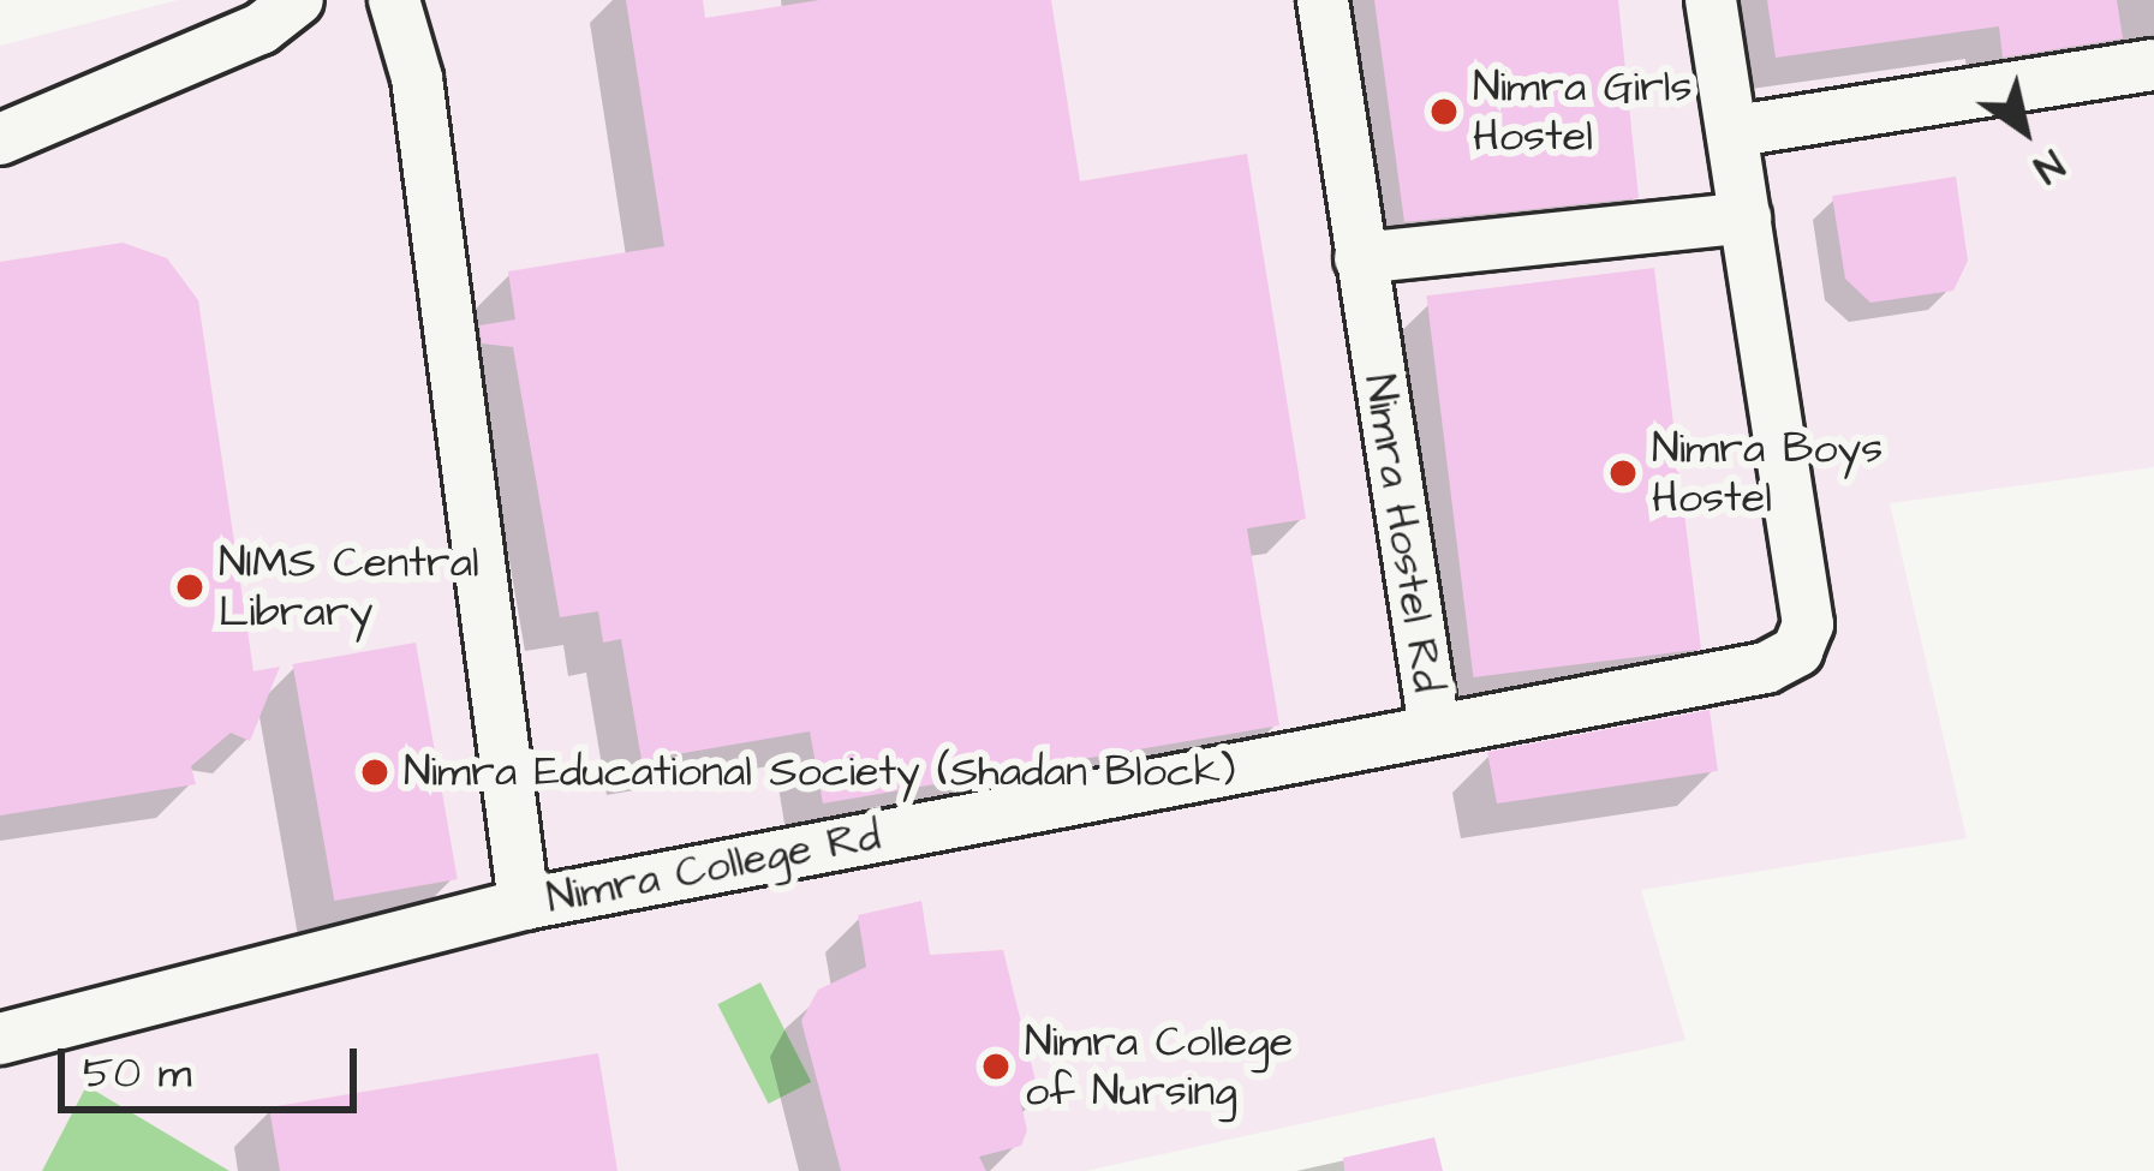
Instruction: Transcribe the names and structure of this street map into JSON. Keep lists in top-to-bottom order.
{
  "streets": {
    "street": ["Nimra Hostel Rd", "Nimra College Rd"]
  },
  "crossings": [
    ["Nimra Hostel Rd", "Nimra College Rd"]
  ],
  "places": [
    "Nimra Girls Hostel",
    "Nimra Boys Hostel",
    "NIMS Central Library",
    "Nimra Educational Society (Shadan Block)",
    "Nimra College of Nursing"
  ],
  "scale_bar": "50 m",
  "north": "bottom right"
}
